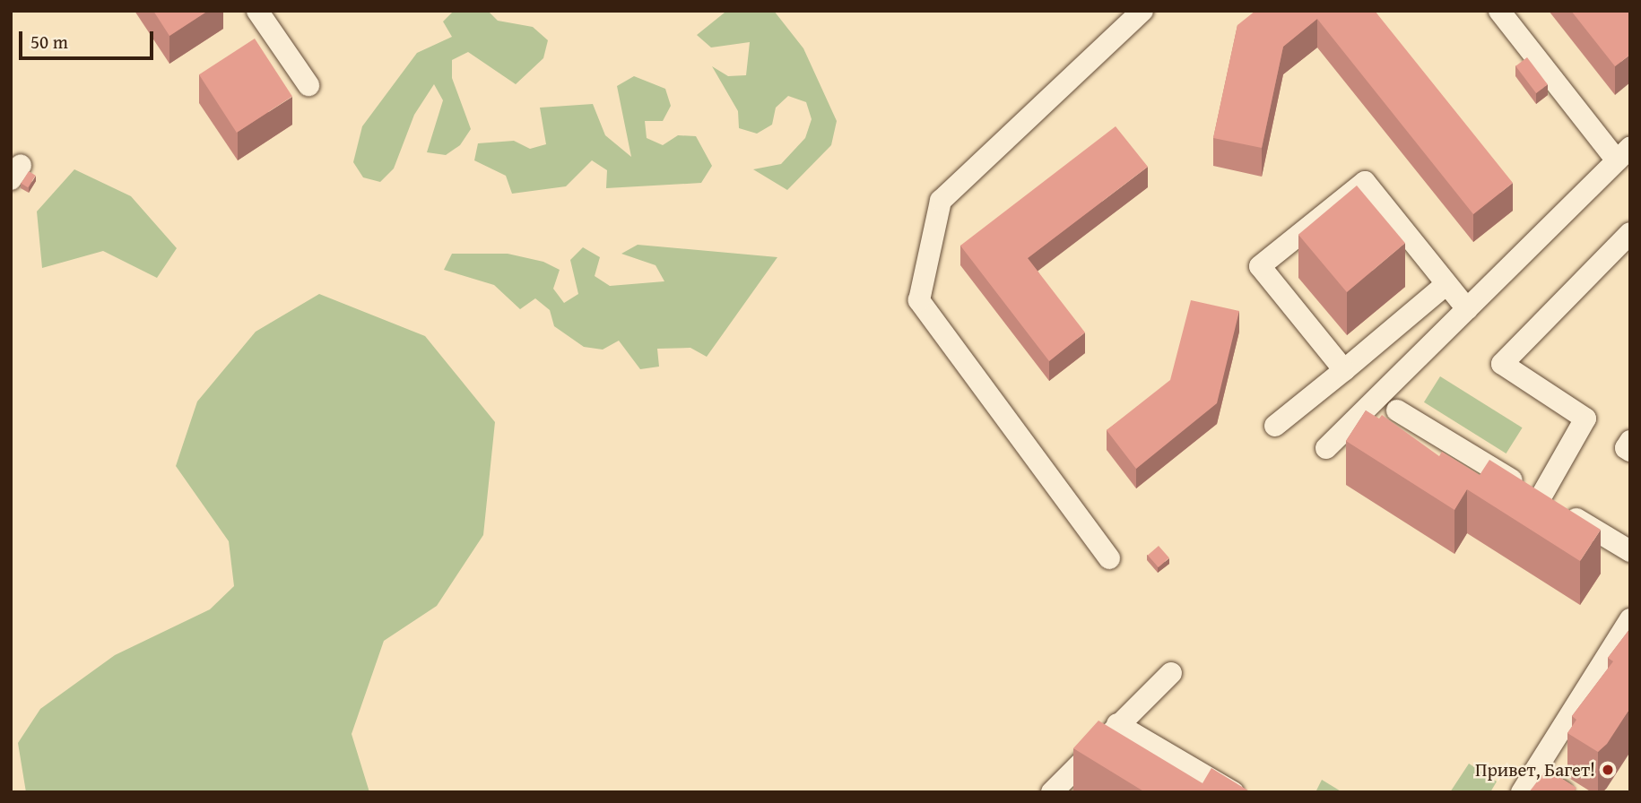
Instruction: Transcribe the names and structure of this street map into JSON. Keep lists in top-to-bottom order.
{
  "places": ["Привет, Багет!"],
  "scale_bar": "50 m"
}
